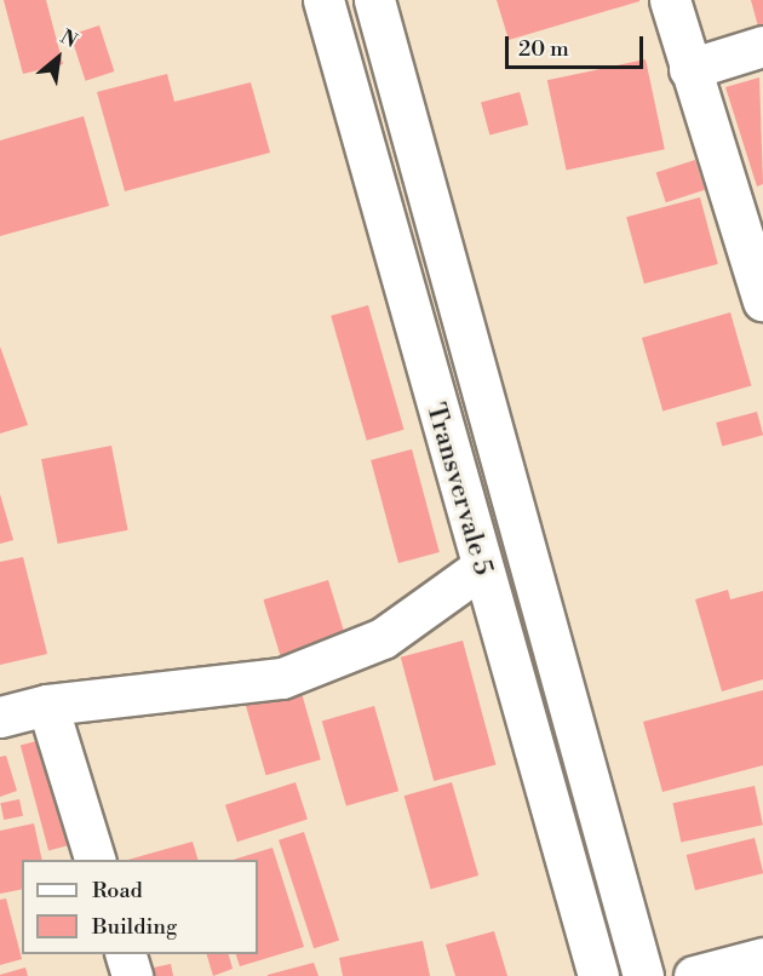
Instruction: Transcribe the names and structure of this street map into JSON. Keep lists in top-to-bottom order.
{
  "streets": {
    "main road": ["Transvervale 5"]
  },
  "legend": ["Road", "Building"],
  "scale_bar": "20 m",
  "north": "top right"
}
